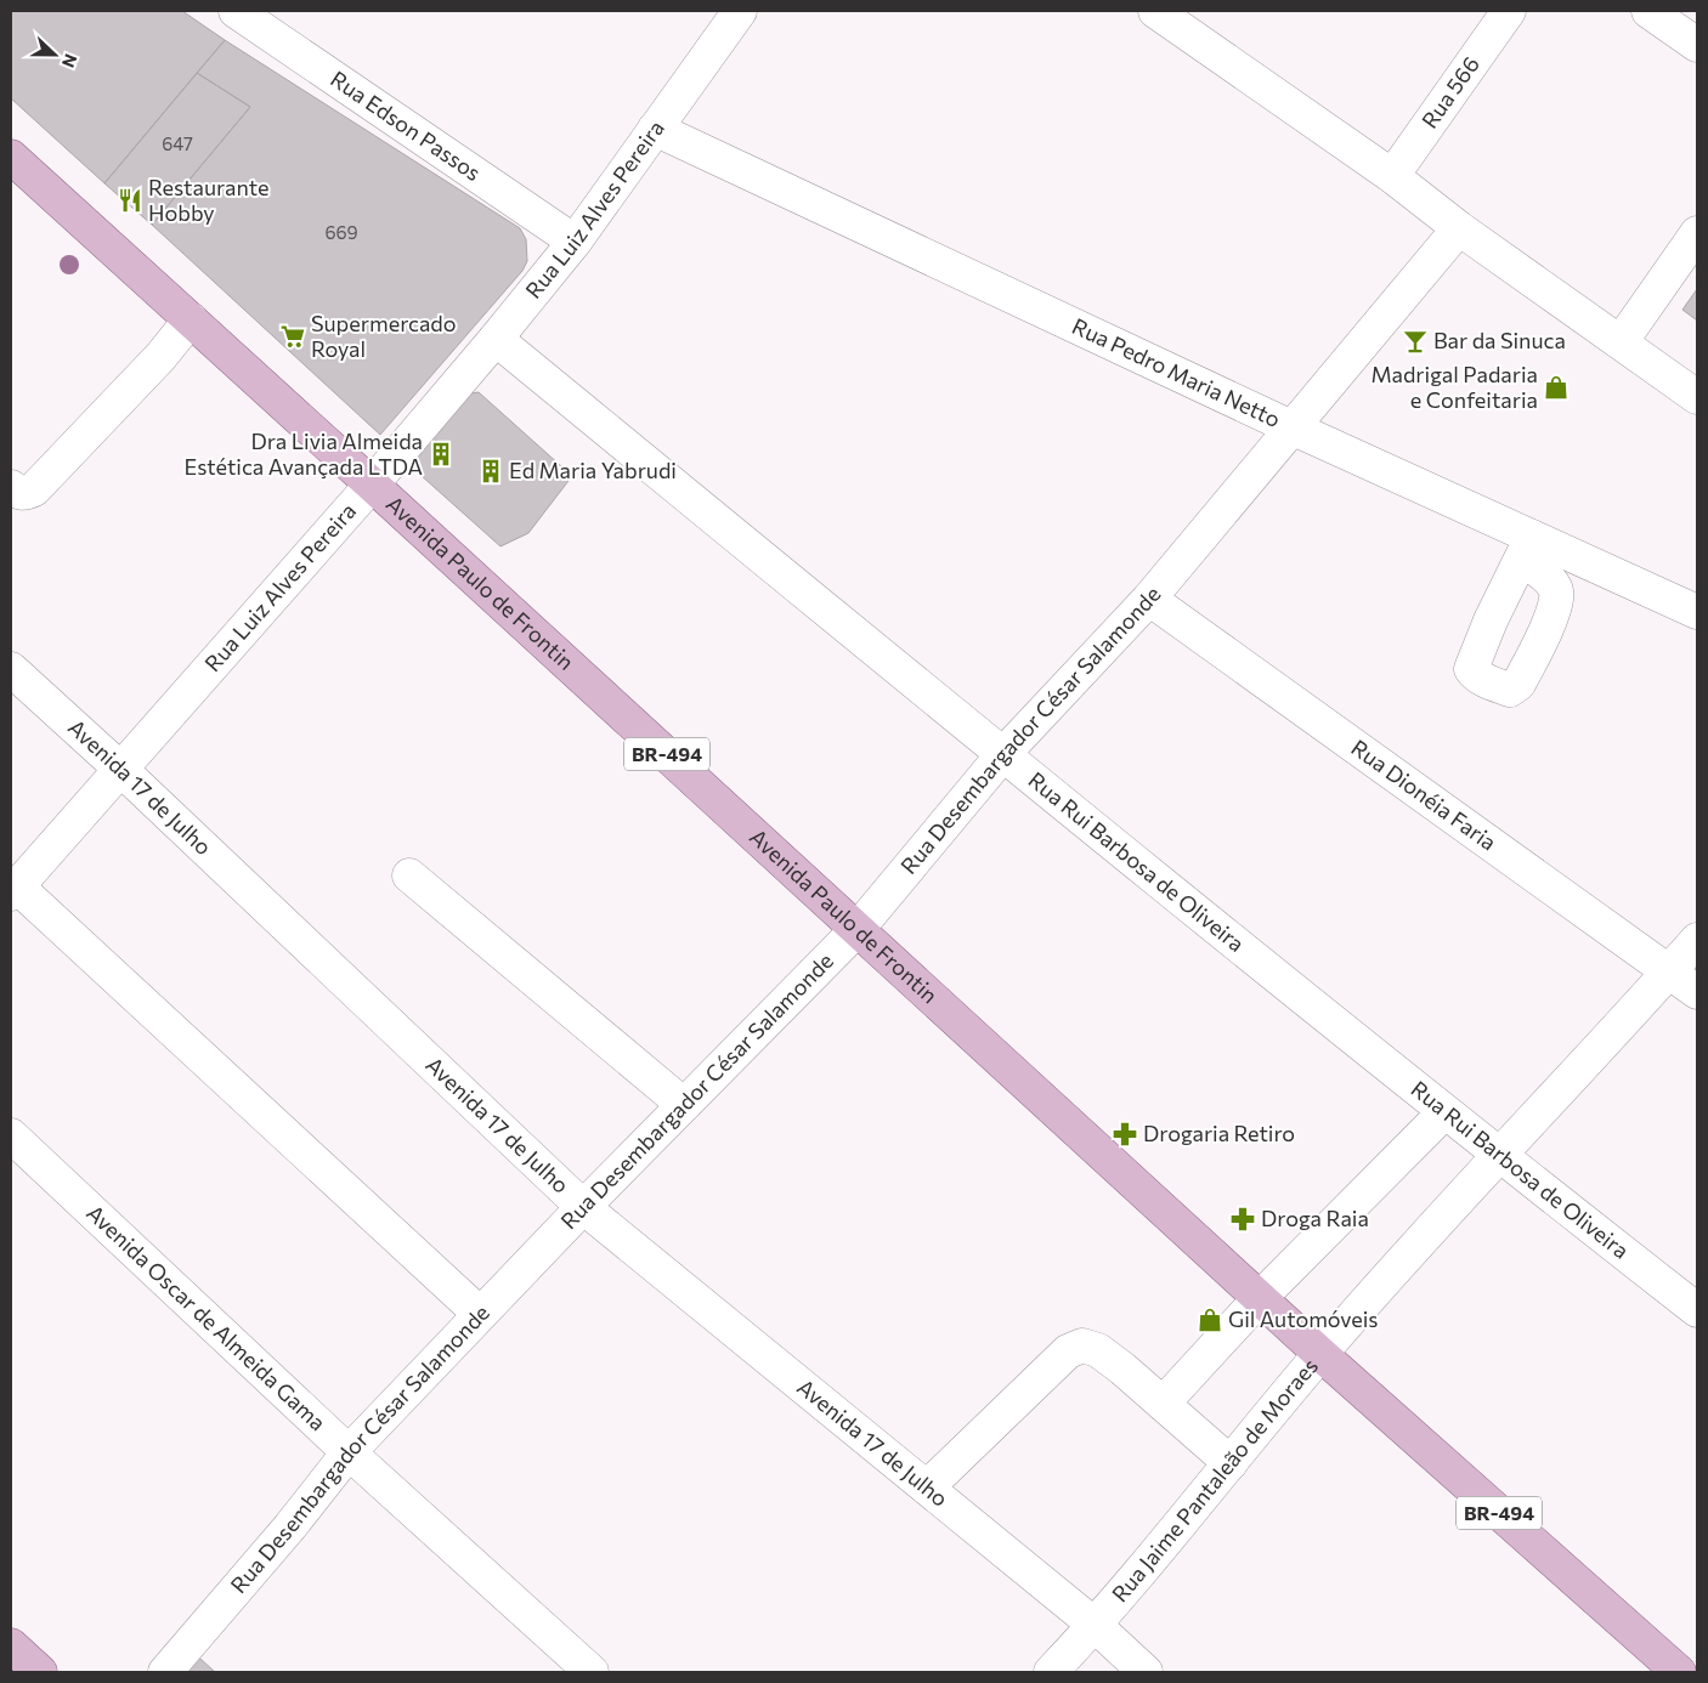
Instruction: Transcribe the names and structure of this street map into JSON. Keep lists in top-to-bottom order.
{
  "streets": {
    "main road": ["Avenida Paulo de Frontin", "BR-494"],
    "street": [
      "Rua 566",
      "Rua Edson Passos",
      "Rua Luiz Alves Pereira",
      "Rua Pedro Maria Netto",
      "Rua Desembargador César Salamonde",
      "Avenida 17 de Julho",
      "Rua Dionéia Faria",
      "Rua Rui Barbosa de Oliveira",
      "Avenida Oscar de Almeida Gama",
      "Rua Jaime Pantaleão de Moraes"
    ]
  },
  "crossings": [
    ["Rua Edson Passos", "Rua Luiz Alves Pereira"],
    ["Rua Luiz Alves Pereira", "Rua Pedro Maria Netto"],
    ["Rua Luiz Alves Pereira", "Avenida Paulo de Frontin"],
    ["Rua Luiz Alves Pereira", "Avenida 17 de Julho"],
    ["Rua Luiz Alves Pereira", "Rua Rui Barbosa de Oliveira"],
    ["Rua Pedro Maria Netto", "Rua Desembargador César Salamonde"],
    ["Avenida Paulo de Frontin", "Rua Desembargador César Salamonde"],
    ["Avenida Paulo de Frontin", "Rua Jaime Pantaleão de Moraes"],
    ["Rua Desembargador César Salamonde", "Avenida 17 de Julho"],
    ["Rua Desembargador César Salamonde", "Rua Dionéia Faria"],
    ["Rua Desembargador César Salamonde", "Rua Rui Barbosa de Oliveira"],
    ["Rua Desembargador César Salamonde", "Avenida Oscar de Almeida Gama"],
    ["Avenida 17 de Julho", "Rua Jaime Pantaleão de Moraes"],
    ["Rua Dionéia Faria", "Rua Jaime Pantaleão de Moraes"],
    ["Rua Rui Barbosa de Oliveira", "Rua Jaime Pantaleão de Moraes"]
  ],
  "places": {
    "restaurant": ["Restaurante Hobby"],
    "supermarket": ["Supermercado Royal"],
    "bar": ["Bar da Sinuca"],
    "shop": ["Madrigal Padaria e Confeitaria", "Gil Automóveis"],
    "building": ["Dra Livia Almeida Estética Avançada LTDA", "Ed Maria Yabrudi"],
    "pharmacy": ["Drogaria Retiro", "Droga Raia"]
  },
  "house_numbers": ["647", "669"],
  "north": "right"
}
